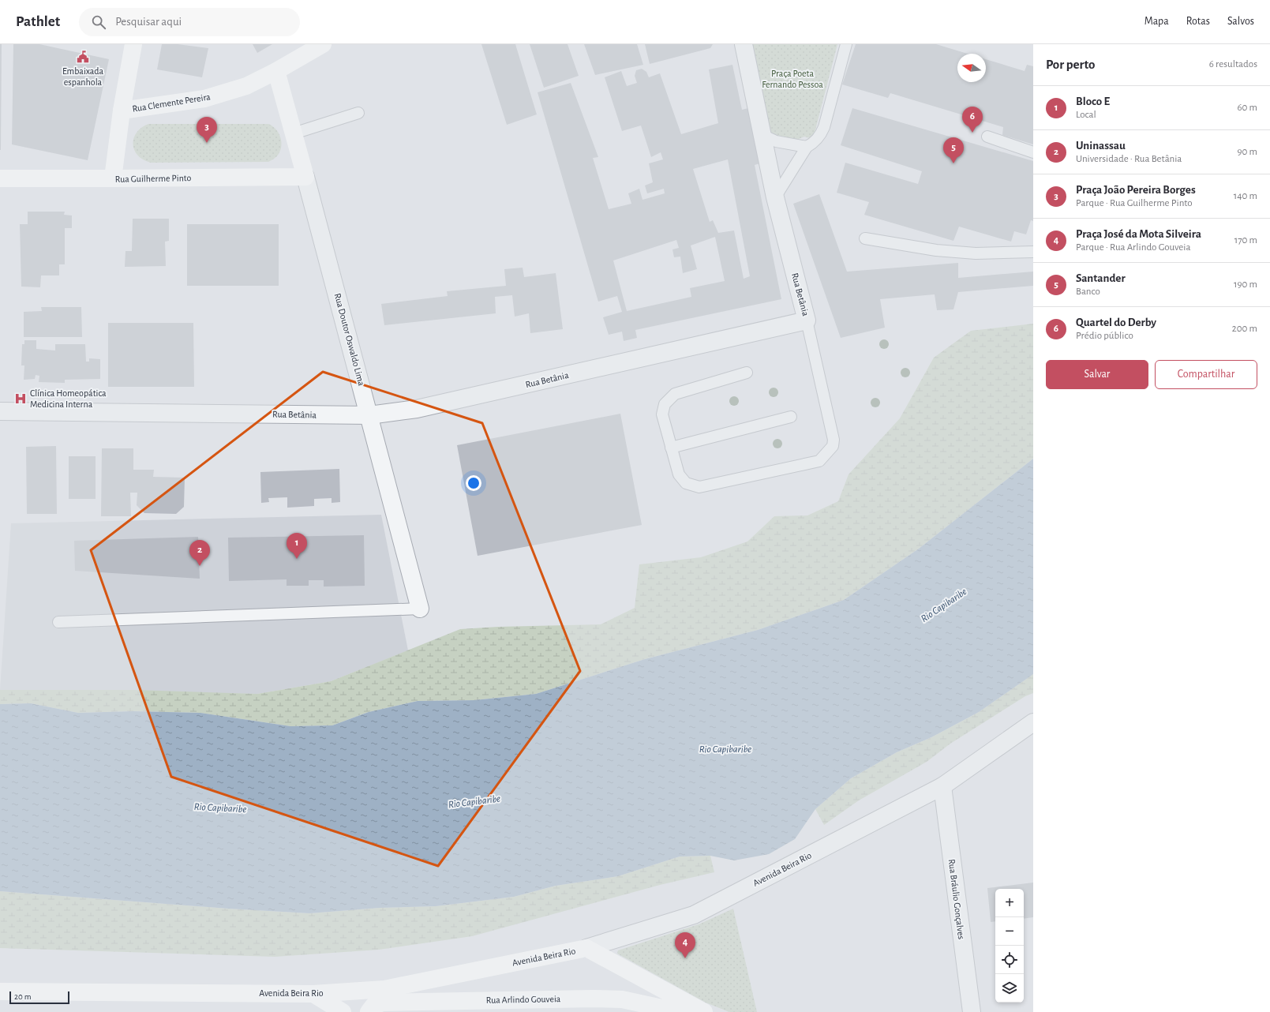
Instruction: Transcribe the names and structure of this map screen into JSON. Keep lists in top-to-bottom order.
{
  "streets": {
    "main road": [
      "Rua Clemente Pereira",
      "Rua Guilherme Pinto",
      "Rua Doutor Oswaldo Lima",
      "Avenida Beira Rio",
      "Rua Arlindo Gouveia"
    ],
    "street": ["Rua Betânia", "Rua Bráulio Gonçalves"]
  },
  "crossings": [
    ["Rua Clemente Pereira", "Rua Doutor Oswaldo Lima"],
    ["Rua Guilherme Pinto", "Rua Doutor Oswaldo Lima"],
    ["Rua Betânia", "Rua Doutor Oswaldo Lima"],
    ["Avenida Beira Rio", "Rua Bráulio Gonçalves"]
  ],
  "water": ["Rio Capibaribe"],
  "parks": ["Praça Poeta Fernando Pessoa"],
  "places": {
    "public building": ["Embaixada espanhola"],
    "hospital": ["Clínica Homeopática Medicina Interna"]
  },
  "scale_bar": "20 m",
  "north": "left",
  "page": {
    "header": "Pathlet",
    "search": "Pesquisar aqui",
    "nav": ["Mapa", "Rotas", "Salvos"],
    "heading": ["Por perto", "6 resultados"],
    "list": [
      {
        "mark": "1",
        "name": "Bloco E",
        "note": "Local",
        "value": "60 m"
      },
      {
        "mark": "2",
        "name": "Uninassau",
        "note": "Universidade · Rua Betânia",
        "value": "90 m"
      },
      {
        "mark": "3",
        "name": "Praça João Pereira Borges",
        "note": "Parque · Rua Guilherme Pinto",
        "value": "140 m"
      },
      {
        "mark": "4",
        "name": "Praça José da Mota Silveira",
        "note": "Parque · Rua Arlindo Gouveia",
        "value": "170 m"
      },
      {
        "mark": "5",
        "name": "Santander",
        "note": "Banco",
        "value": "190 m"
      },
      {
        "mark": "6",
        "name": "Quartel do Derby",
        "note": "Prédio público",
        "value": "200 m"
      }
    ],
    "pins": [
      "6",
      "3",
      "5",
      "1",
      "2",
      "4"
    ],
    "buttons": ["Salvar", "Compartilhar"],
    "map_buttons": ["+", "−"],
    "scale": "20 m"
  }
}
